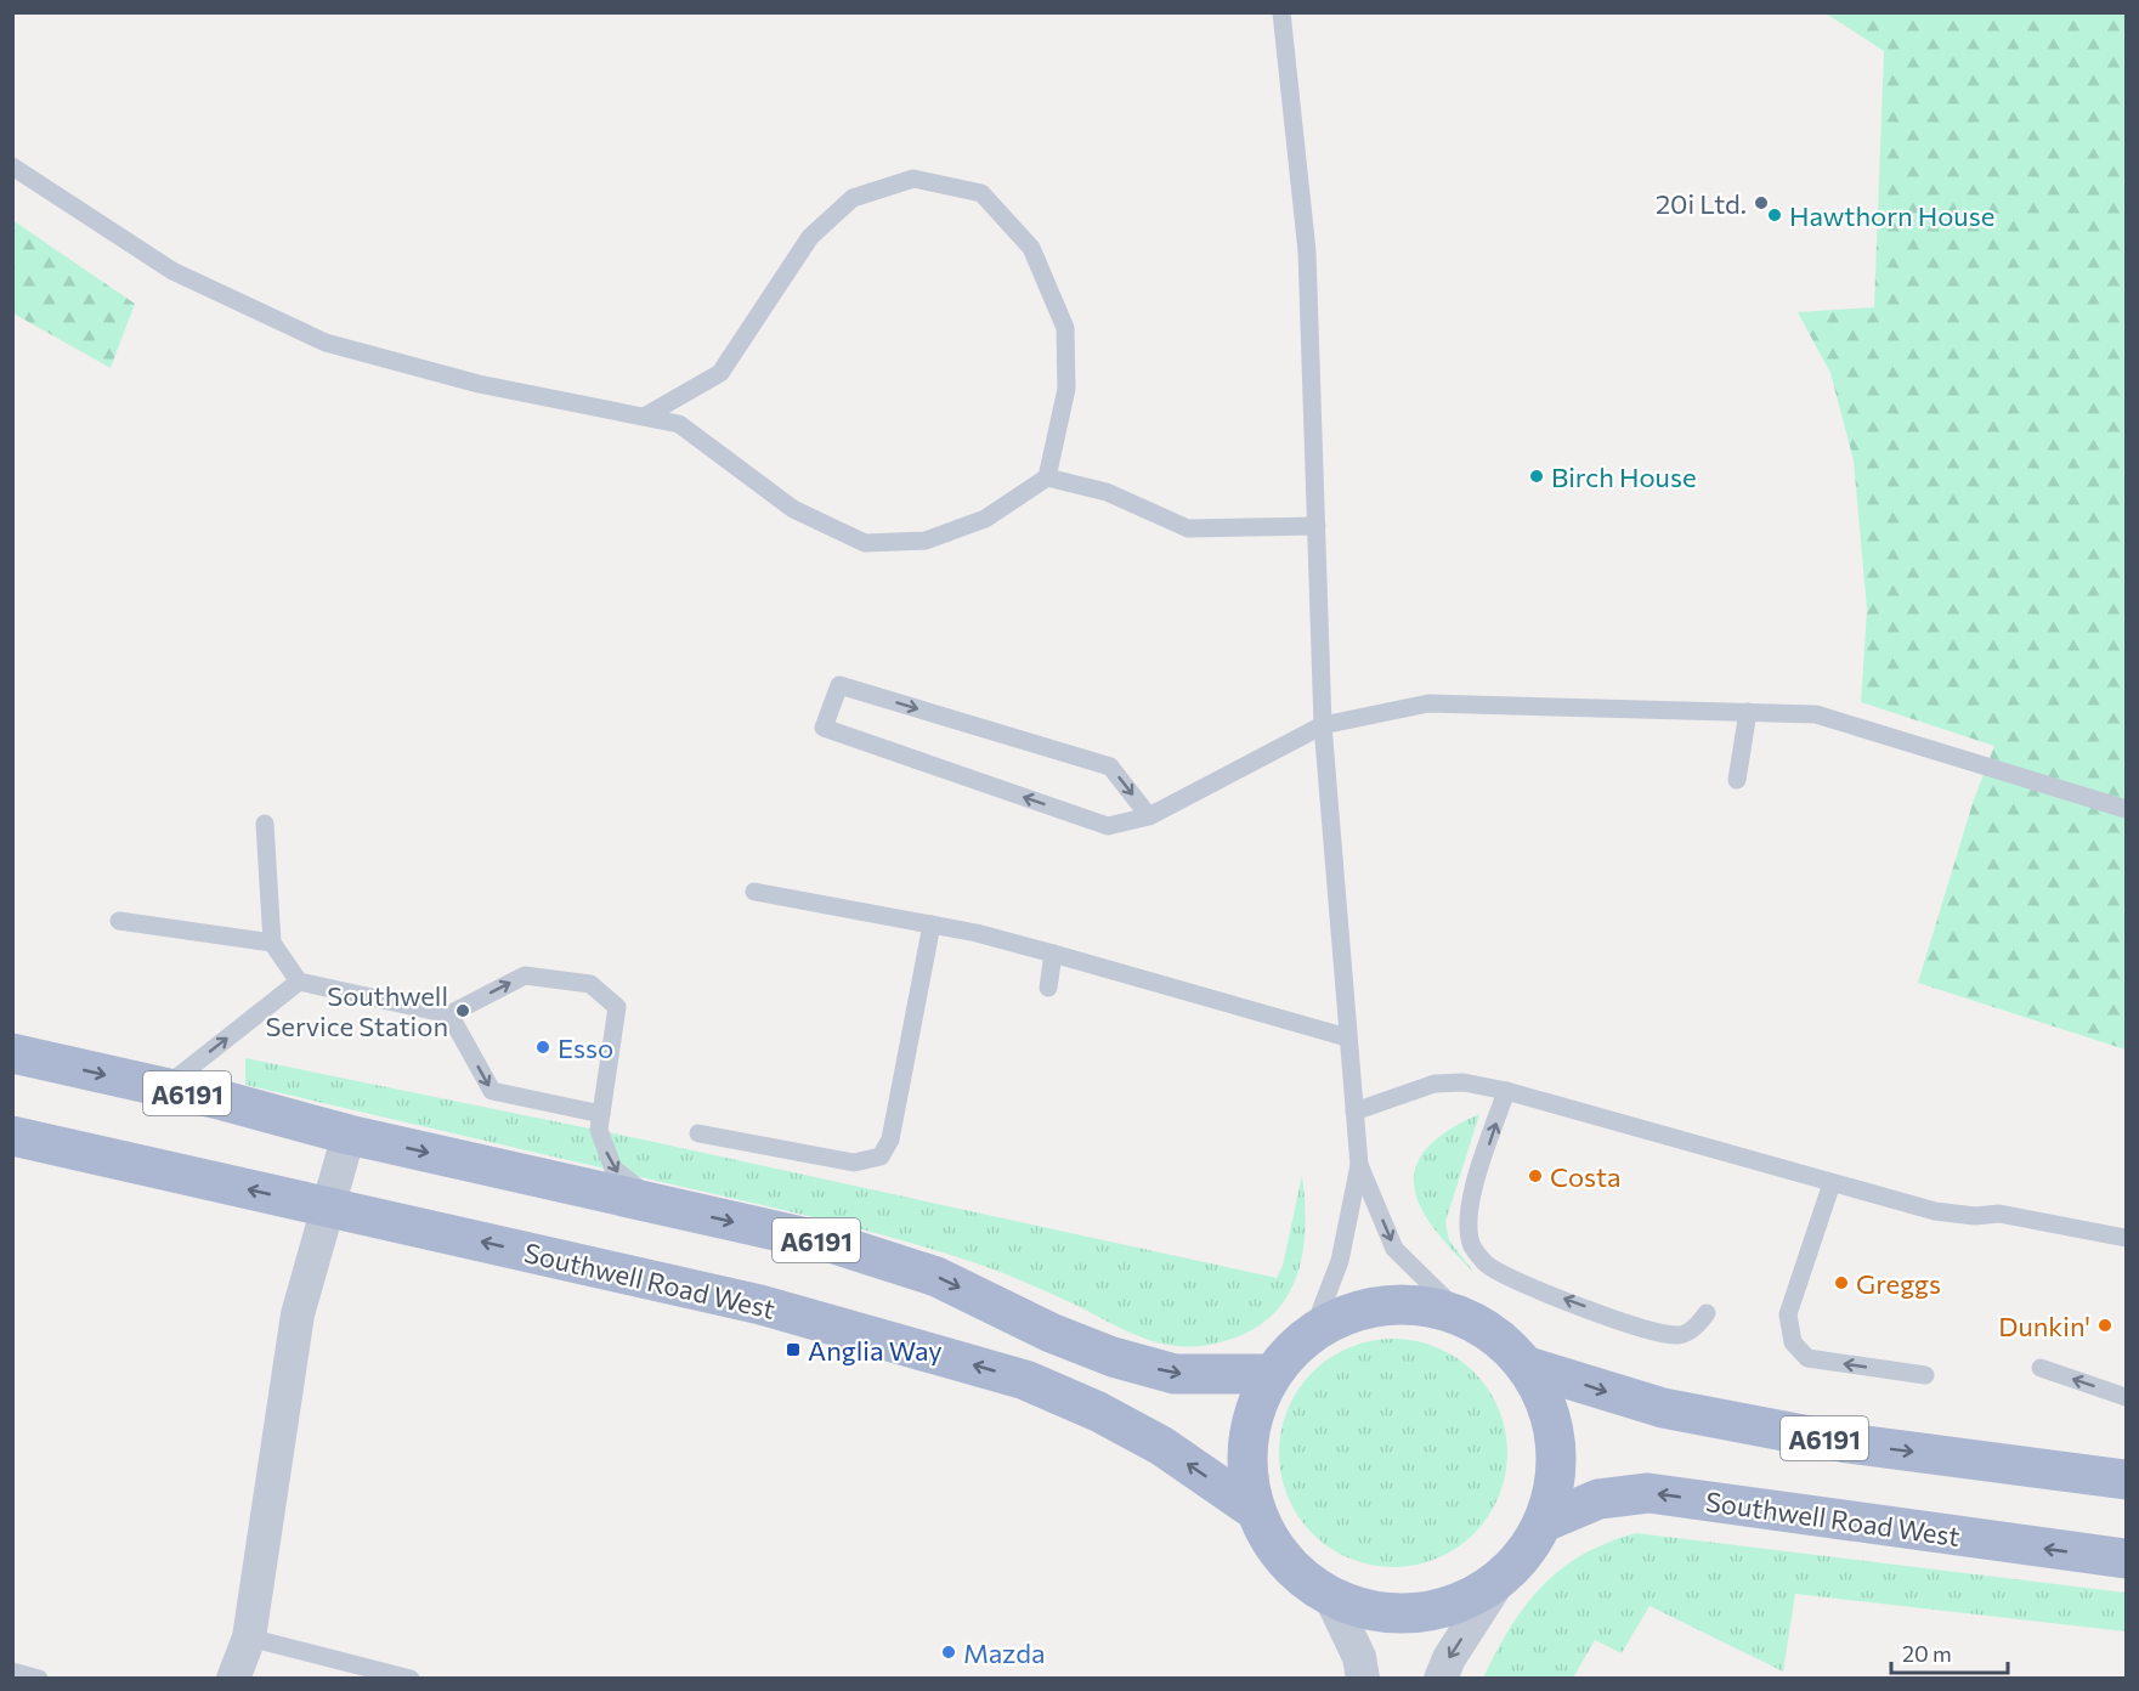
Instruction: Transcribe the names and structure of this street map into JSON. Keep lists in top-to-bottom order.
{
  "streets": {
    "main road": ["A6191", "Southwell Road West"]
  },
  "places": {
    "other": [
      "20i Ltd.",
      "Hawthorn House",
      "Birch House",
      "Southwell Service Station",
      "Esso",
      "Costa",
      "Greggs",
      "Dunkin'",
      "Mazda"
    ],
    "transit": ["Anglia Way"]
  },
  "scale_bar": "20 m"
}
